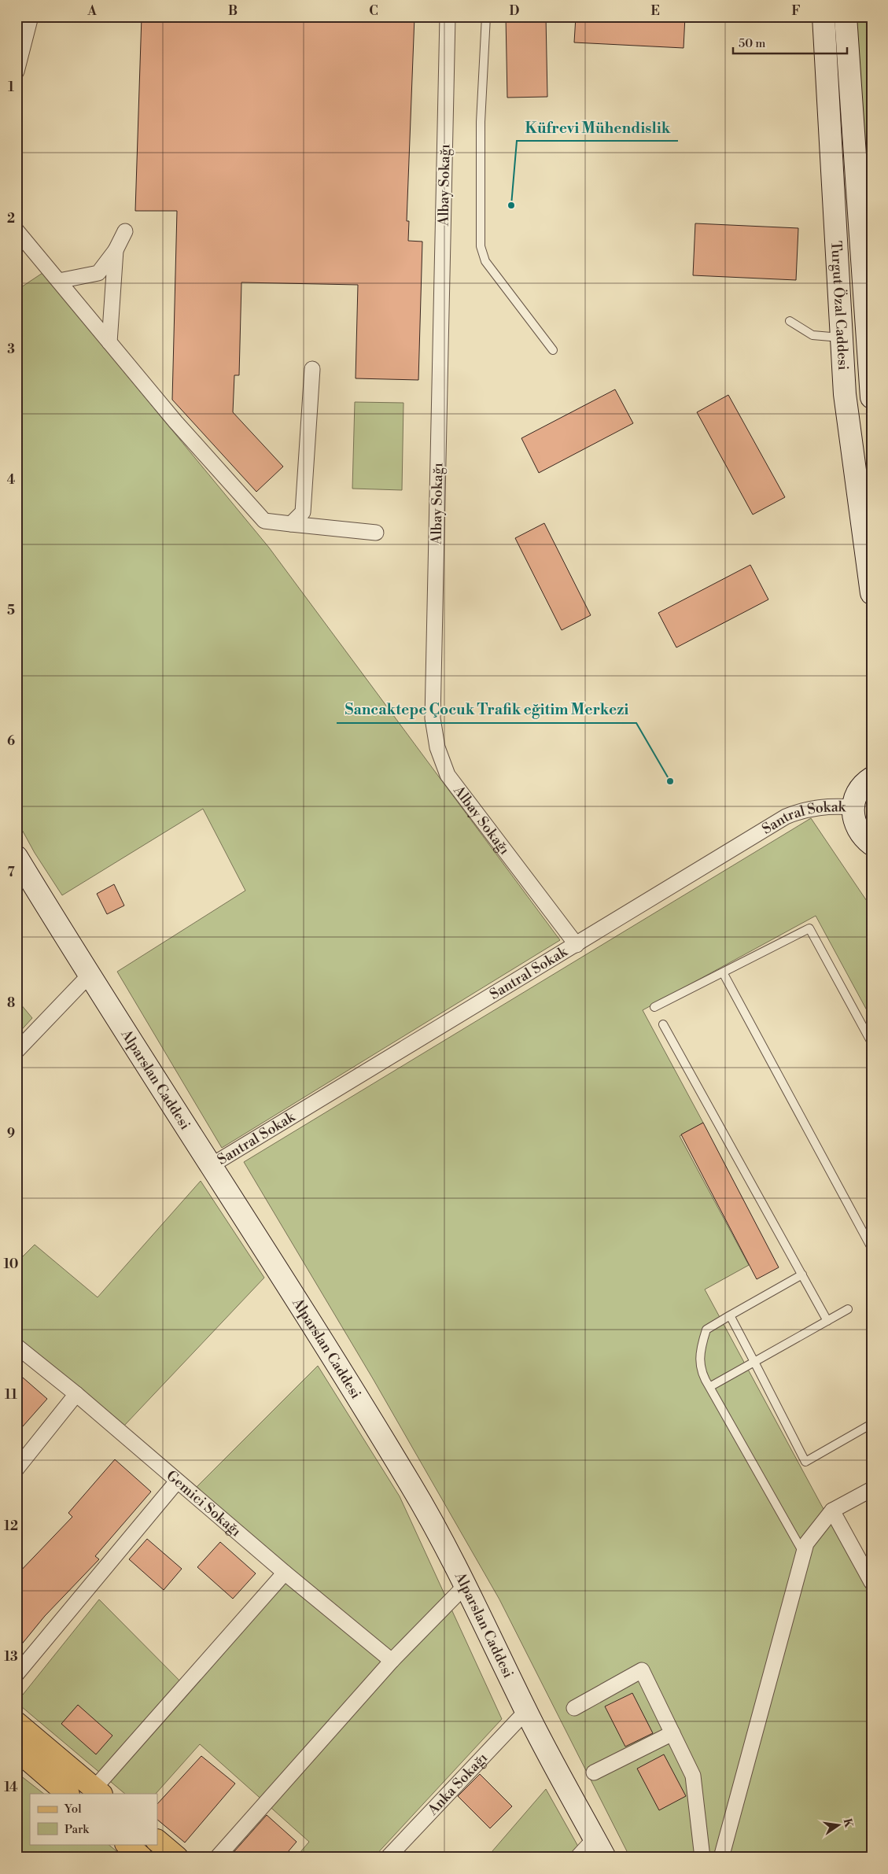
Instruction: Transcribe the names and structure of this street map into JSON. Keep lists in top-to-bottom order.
{
  "streets": {
    "street": [
      "Albay Sokağı",
      "Turgut Özal Caddesi",
      "Santral Sokak",
      "Alparslan Caddesi",
      "Gemici Sokağı",
      "Anka Sokağı"
    ]
  },
  "crossings": [
    ["Albay Sokağı", "Santral Sokak"],
    ["Santral Sokak", "Alparslan Caddesi"],
    ["Alparslan Caddesi", "Anka Sokağı"]
  ],
  "places": ["Küfrevi Mühendislik", "Sancaktepe Çocuk Trafik eğitim Merkezi"],
  "legend": ["Yol", "Park"],
  "scale_bar": "50 m",
  "north": "right",
  "grid": {
    "columns": [
      "A",
      "B",
      "C",
      "D",
      "E",
      "F"
    ],
    "rows": [
      "1",
      "2",
      "3",
      "4",
      "5",
      "6",
      "7",
      "8",
      "9",
      "10",
      "11",
      "12",
      "13",
      "14"
    ]
  }
}
